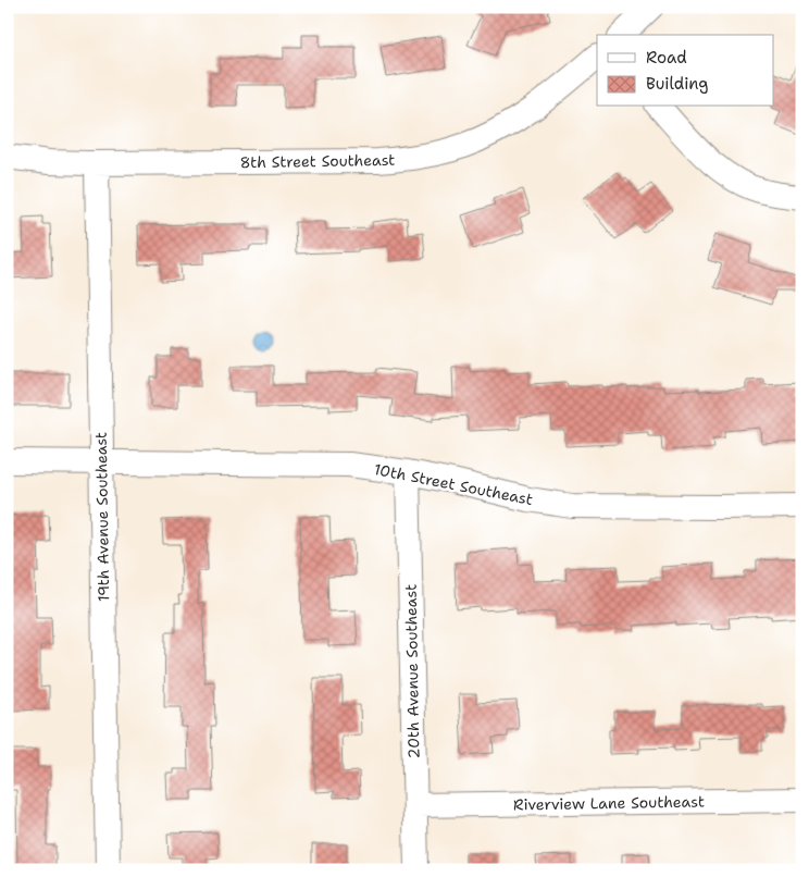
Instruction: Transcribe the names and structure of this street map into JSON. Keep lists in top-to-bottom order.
{
  "streets": {
    "street": [
      "8th Street Southeast",
      "10th Street Southeast",
      "19th Avenue Southeast",
      "20th Avenue Southeast",
      "Riverview Lane Southeast"
    ]
  },
  "crossings": [
    ["8th Street Southeast", "19th Avenue Southeast"],
    ["10th Street Southeast", "19th Avenue Southeast"],
    ["10th Street Southeast", "20th Avenue Southeast"],
    ["20th Avenue Southeast", "Riverview Lane Southeast"]
  ],
  "legend": ["Road", "Building"]
}
